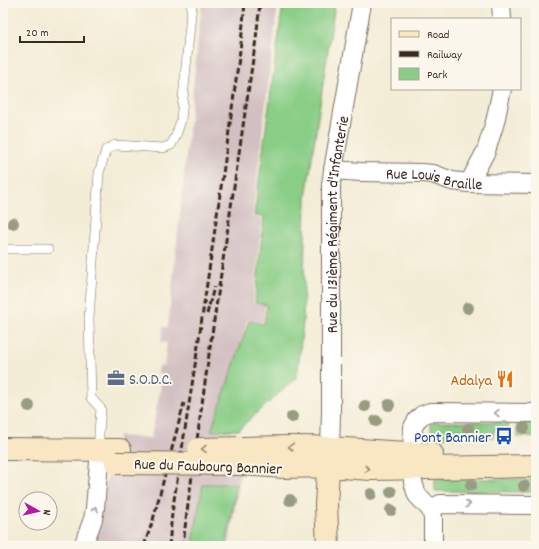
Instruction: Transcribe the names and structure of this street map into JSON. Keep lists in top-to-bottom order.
{
  "streets": {
    "main road": ["Rue du Faubourg Bannier"],
    "street": ["Rue Louis Braille", "Rue du 131ème Régiment d'Infanterie"]
  },
  "crossings": [
    ["Rue Louis Braille", "Rue du 131ème Régiment d'Infanterie"],
    ["Rue du 131ème Régiment d'Infanterie", "Rue du Faubourg Bannier"]
  ],
  "places": {
    "office": ["S.O.D.C."],
    "restaurant": ["Adalya"],
    "bus stop": ["Pont Bannier"]
  },
  "legend": ["Road", "Railway", "Park"],
  "scale_bar": "20 m",
  "north": "right"
}
